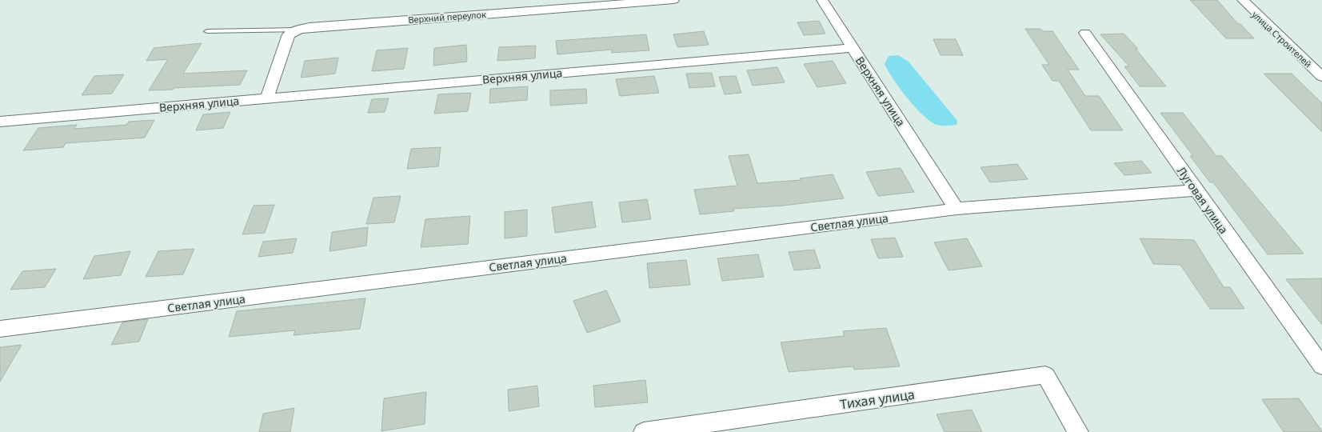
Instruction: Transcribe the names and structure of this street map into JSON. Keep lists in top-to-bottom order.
{
  "streets": {
    "street": [
      "Верхний переулок",
      "улица Строителей",
      "Верхняя улица",
      "Луговая улица",
      "Светлая улица",
      "Тихая улица"
    ]
  },
  "crossings": [
    ["Верхняя улица", "Светлая улица"],
    ["Луговая улица", "Светлая улица"]
  ]
}
